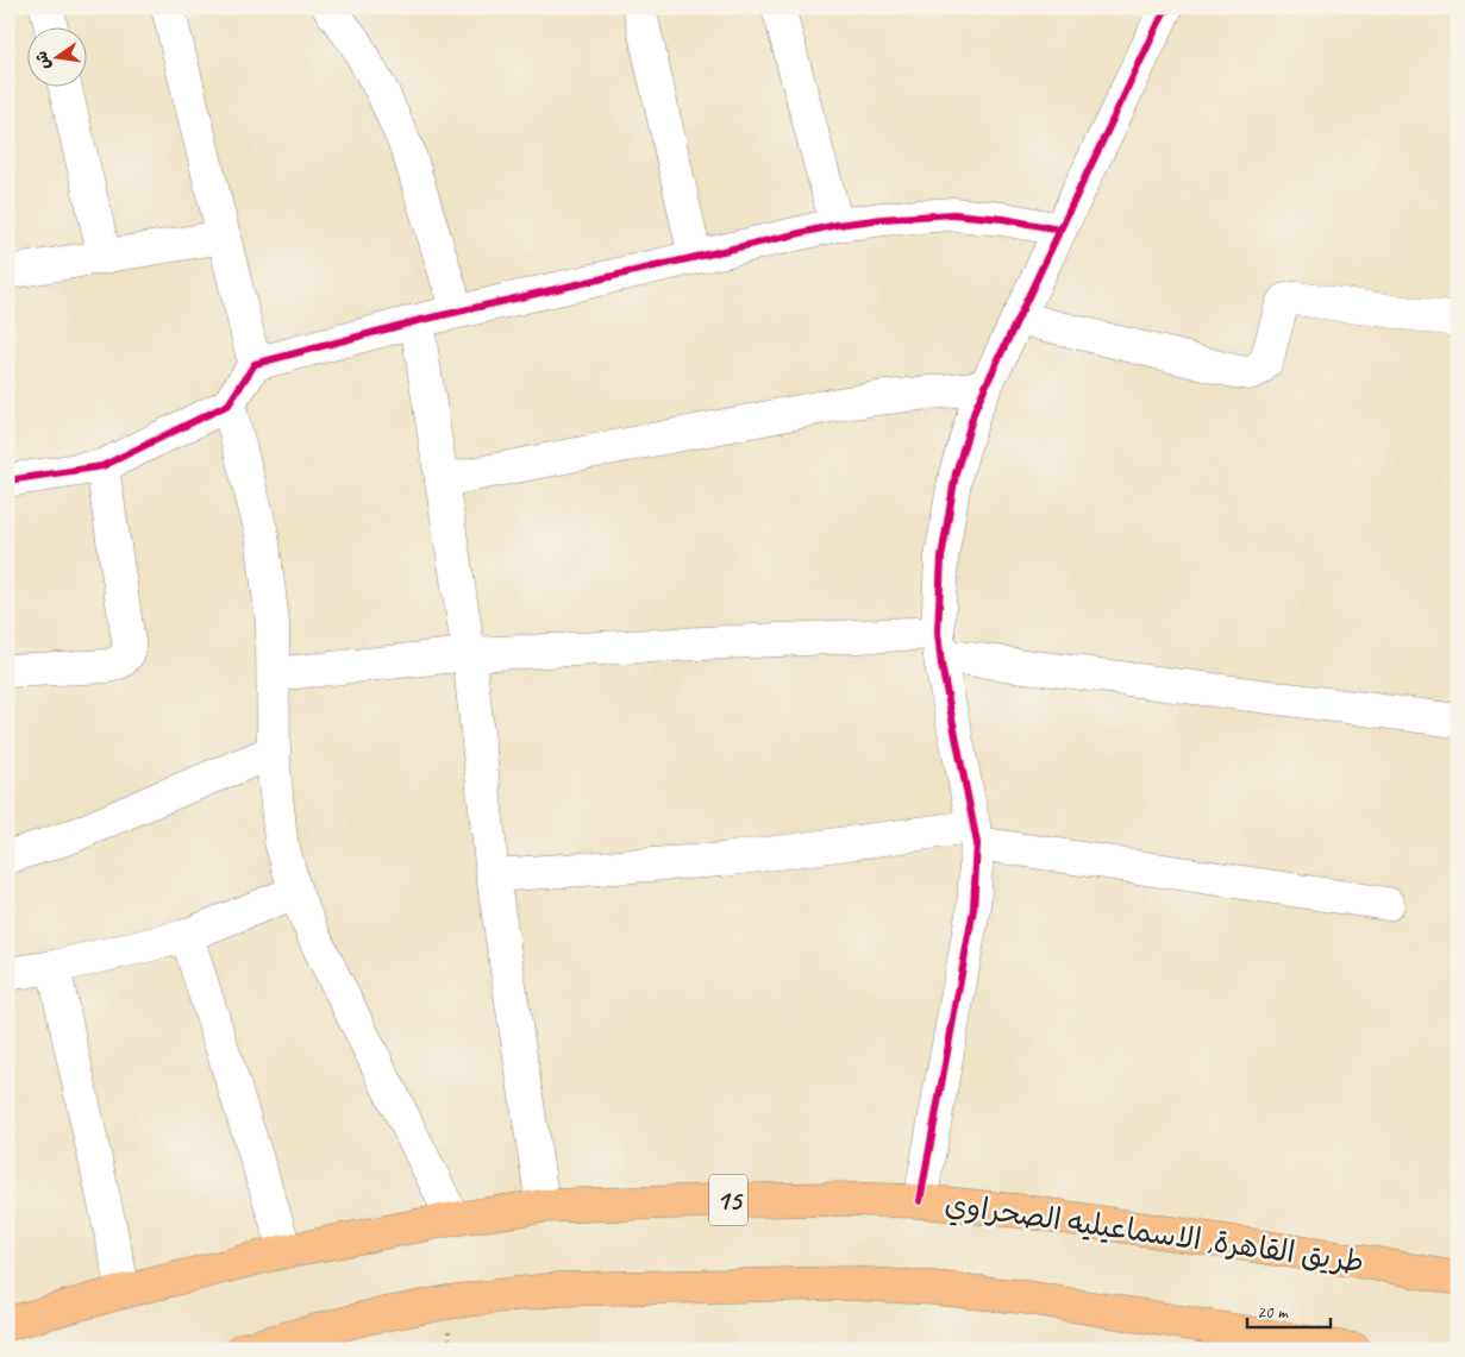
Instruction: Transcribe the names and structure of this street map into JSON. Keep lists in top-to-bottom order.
{
  "streets": {
    "highway": ["15", "طريق القاهرة, الاسماعيليه الصحراوي"]
  },
  "scale_bar": "20 m",
  "north": "left"
}
